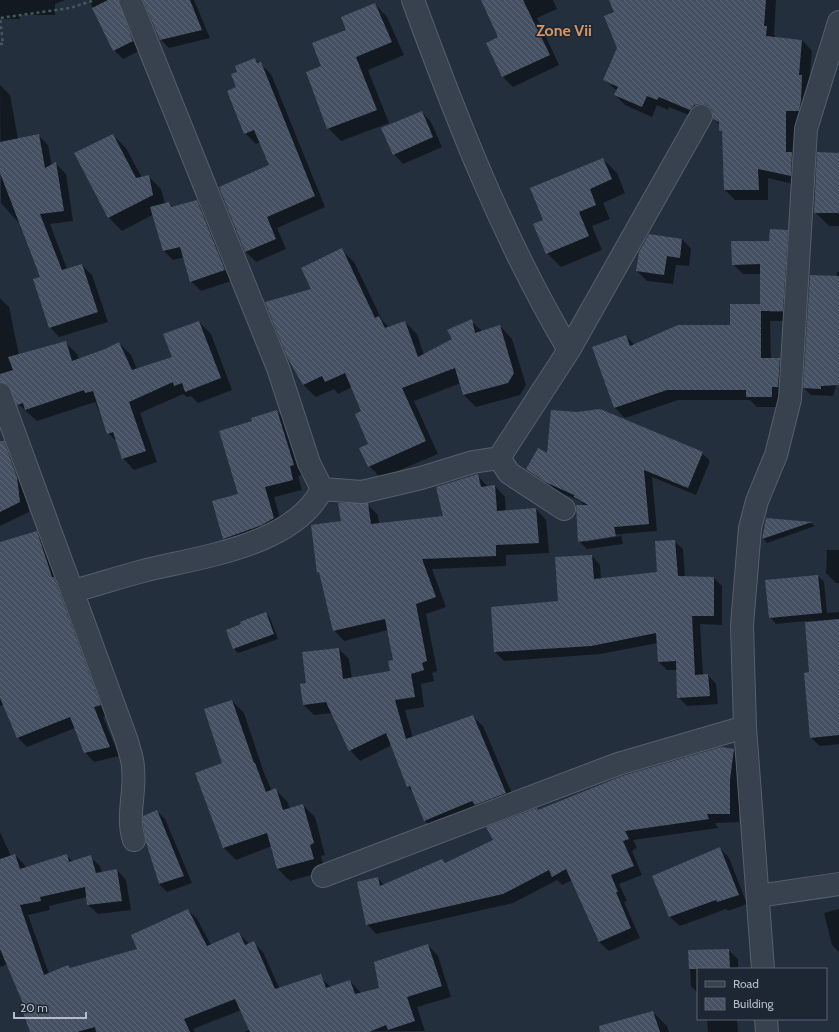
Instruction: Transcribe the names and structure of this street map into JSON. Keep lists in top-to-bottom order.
{
  "districts": ["Zone Vii"],
  "legend": ["Road", "Building"],
  "scale_bar": "20 m"
}
